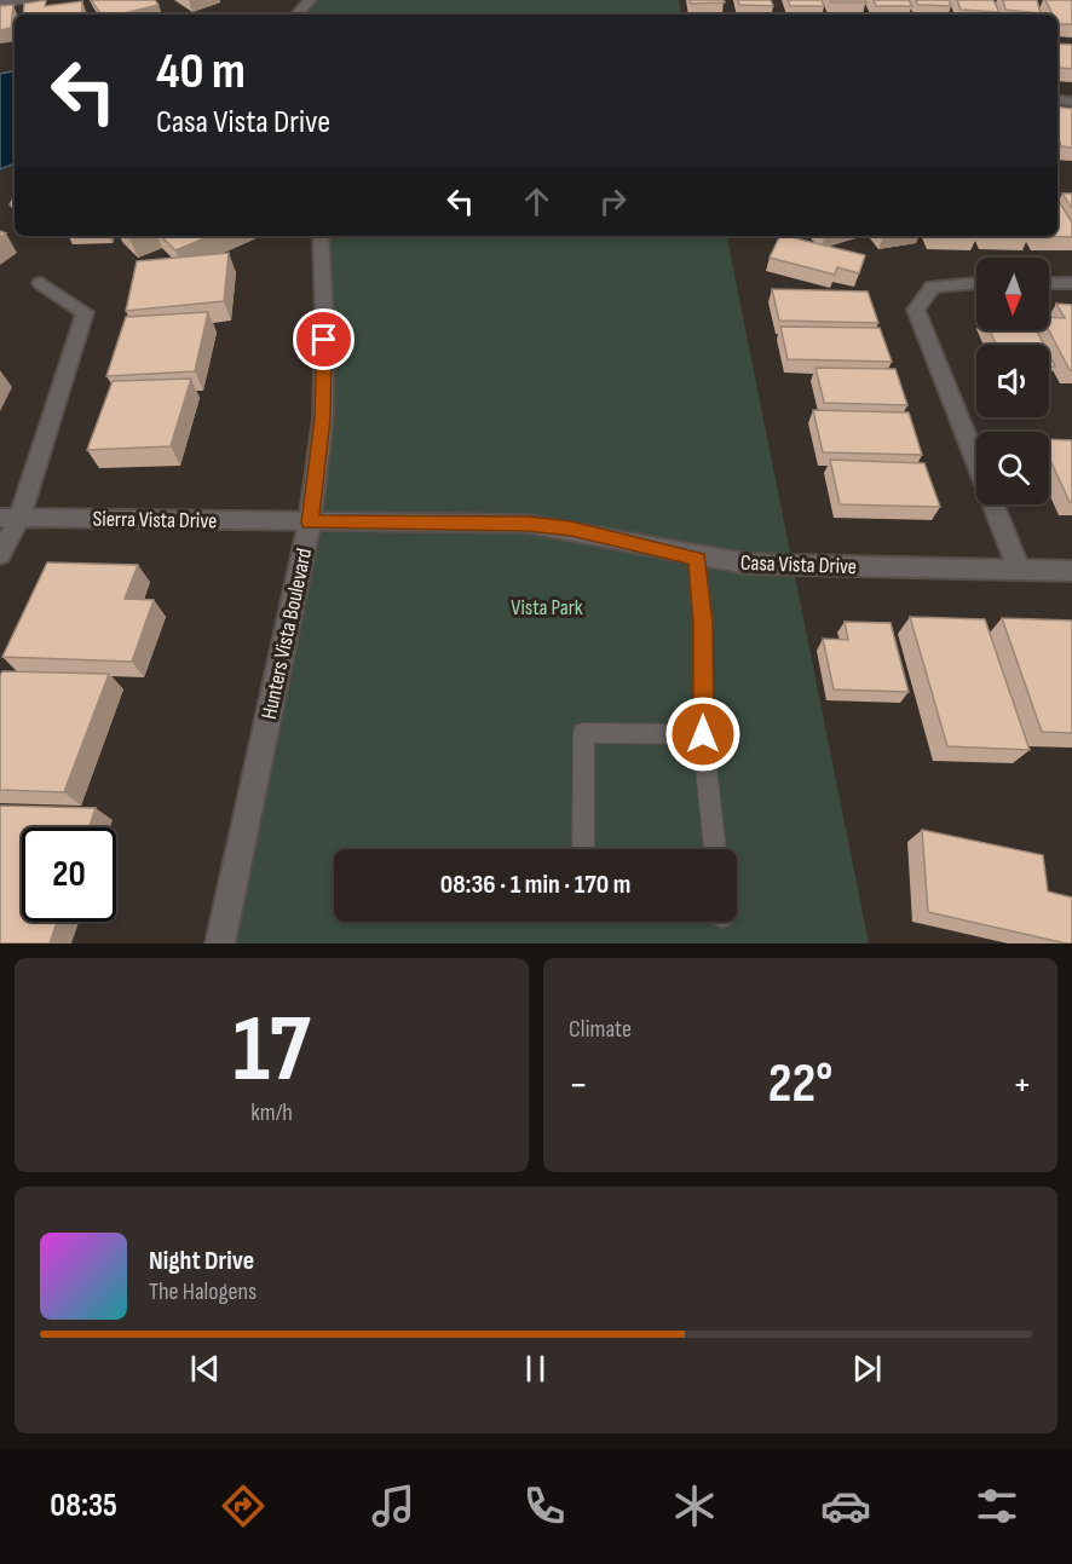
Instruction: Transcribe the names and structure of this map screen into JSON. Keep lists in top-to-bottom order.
{
  "streets": {
    "street": ["Sierra Vista Drive", "Casa Vista Drive", "Hunters Vista Boulevard"]
  },
  "crossings": [
    ["Sierra Vista Drive", "Casa Vista Drive"],
    ["Sierra Vista Drive", "Hunters Vista Boulevard"],
    ["Casa Vista Drive", "Hunters Vista Boulevard"]
  ],
  "parks": ["Vista Park"],
  "north": "bottom",
  "page": {
    "turn": ["40 m", "Casa Vista Drive"],
    "limit": "20",
    "trip": "08:36 · 1 min · 170 m",
    "tile": [
      ["17", "km/h"],
      "Climate"
    ],
    "heat": ["−", "22°", "+"],
    "song": ["Night Drive", "The Halogens"],
    "tabs": "08:35"
  }
}
